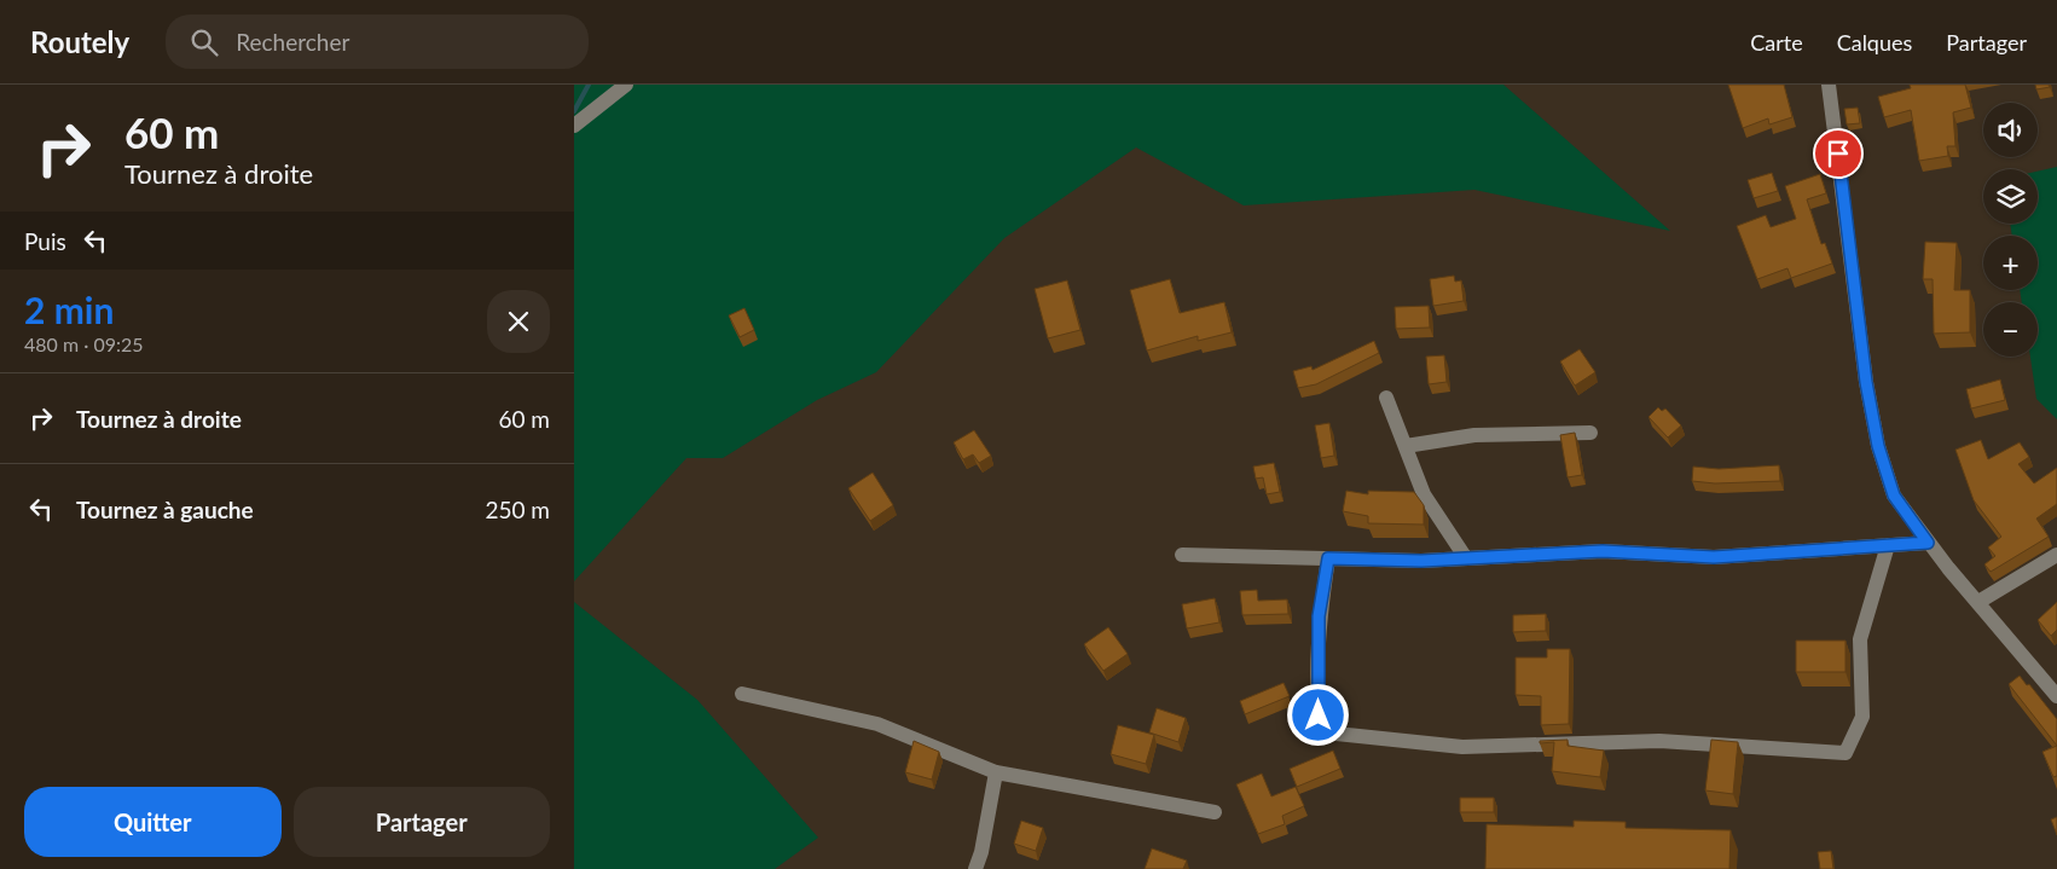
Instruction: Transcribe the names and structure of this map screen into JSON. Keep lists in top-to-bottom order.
{
  "page": {
    "header": "Routely",
    "search": "Rechercher",
    "nav": ["Carte", "Calques", "Partager"],
    "turn": ["60 m", "Tournez à droite"],
    "map_buttons": ["+", "−"],
    "then": "Puis",
    "heading": ["2 min", "480 m · 09:25"],
    "list": [
      {
        "name": "Tournez à droite",
        "value": "60 m"
      },
      {
        "name": "Tournez à gauche",
        "value": "250 m"
      }
    ],
    "buttons": ["Quitter", "Partager"]
  }
}
